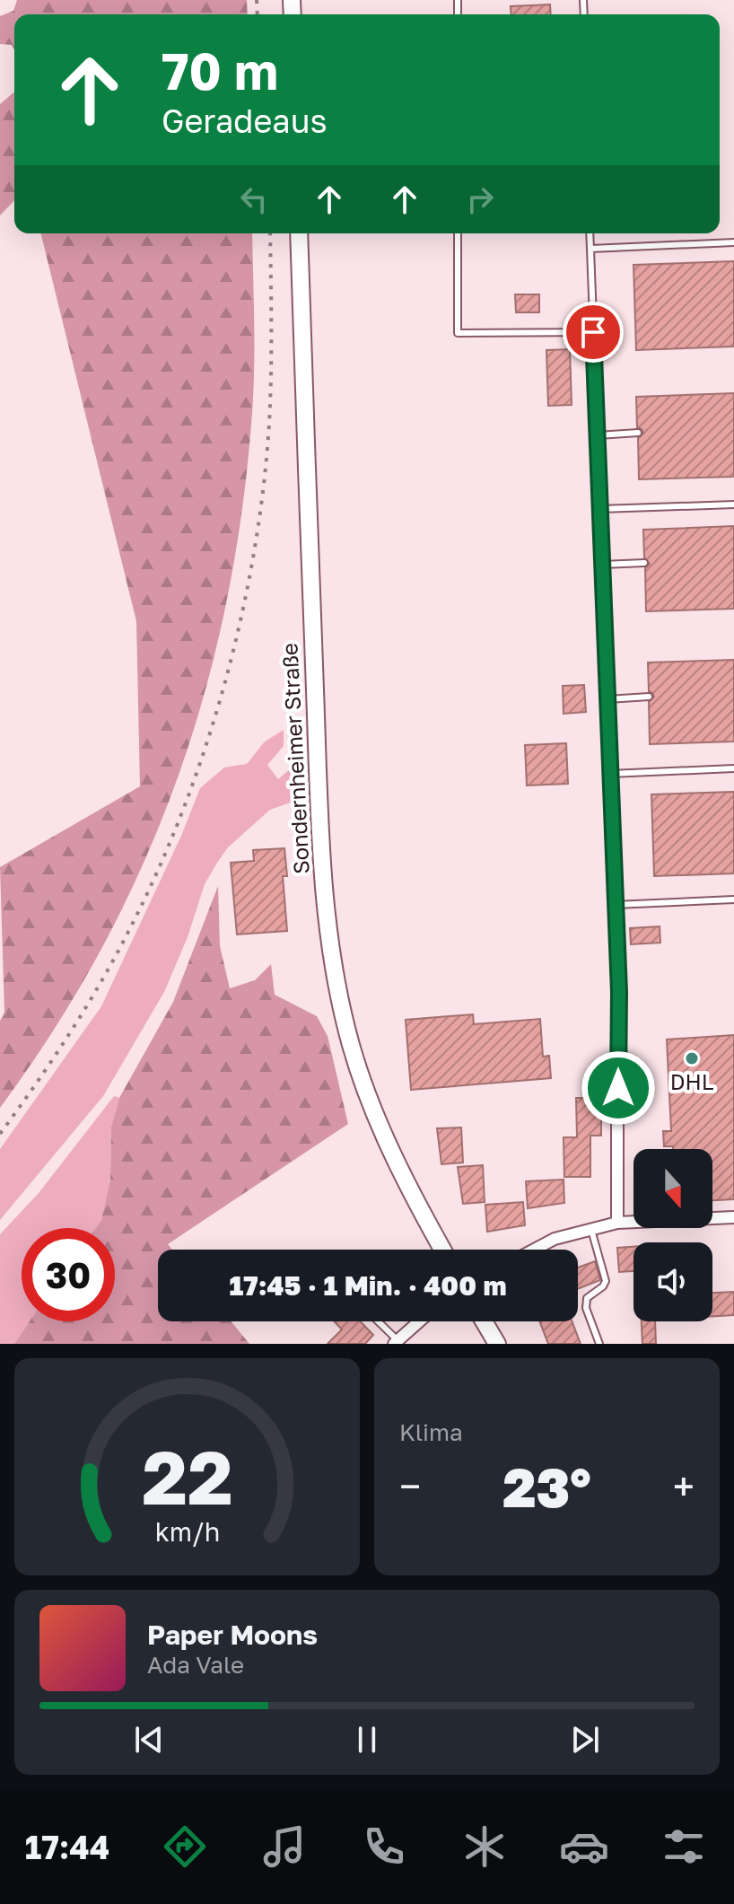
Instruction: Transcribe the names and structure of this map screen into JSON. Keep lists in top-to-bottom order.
{
  "streets": {
    "main road": ["Sondernheimer Straße"]
  },
  "places": ["DHL"],
  "north": "bottom",
  "page": {
    "turn": ["70 m", "Geradeaus"],
    "limit": "30",
    "trip": "17:45 · 1 Min. · 400 m",
    "tile": "Klima",
    "heat": ["−", "23°", "+"],
    "song": ["Paper Moons", "Ada Vale"],
    "tabs": "17:44",
    "gauge": ["22", "km/h"]
  }
}
